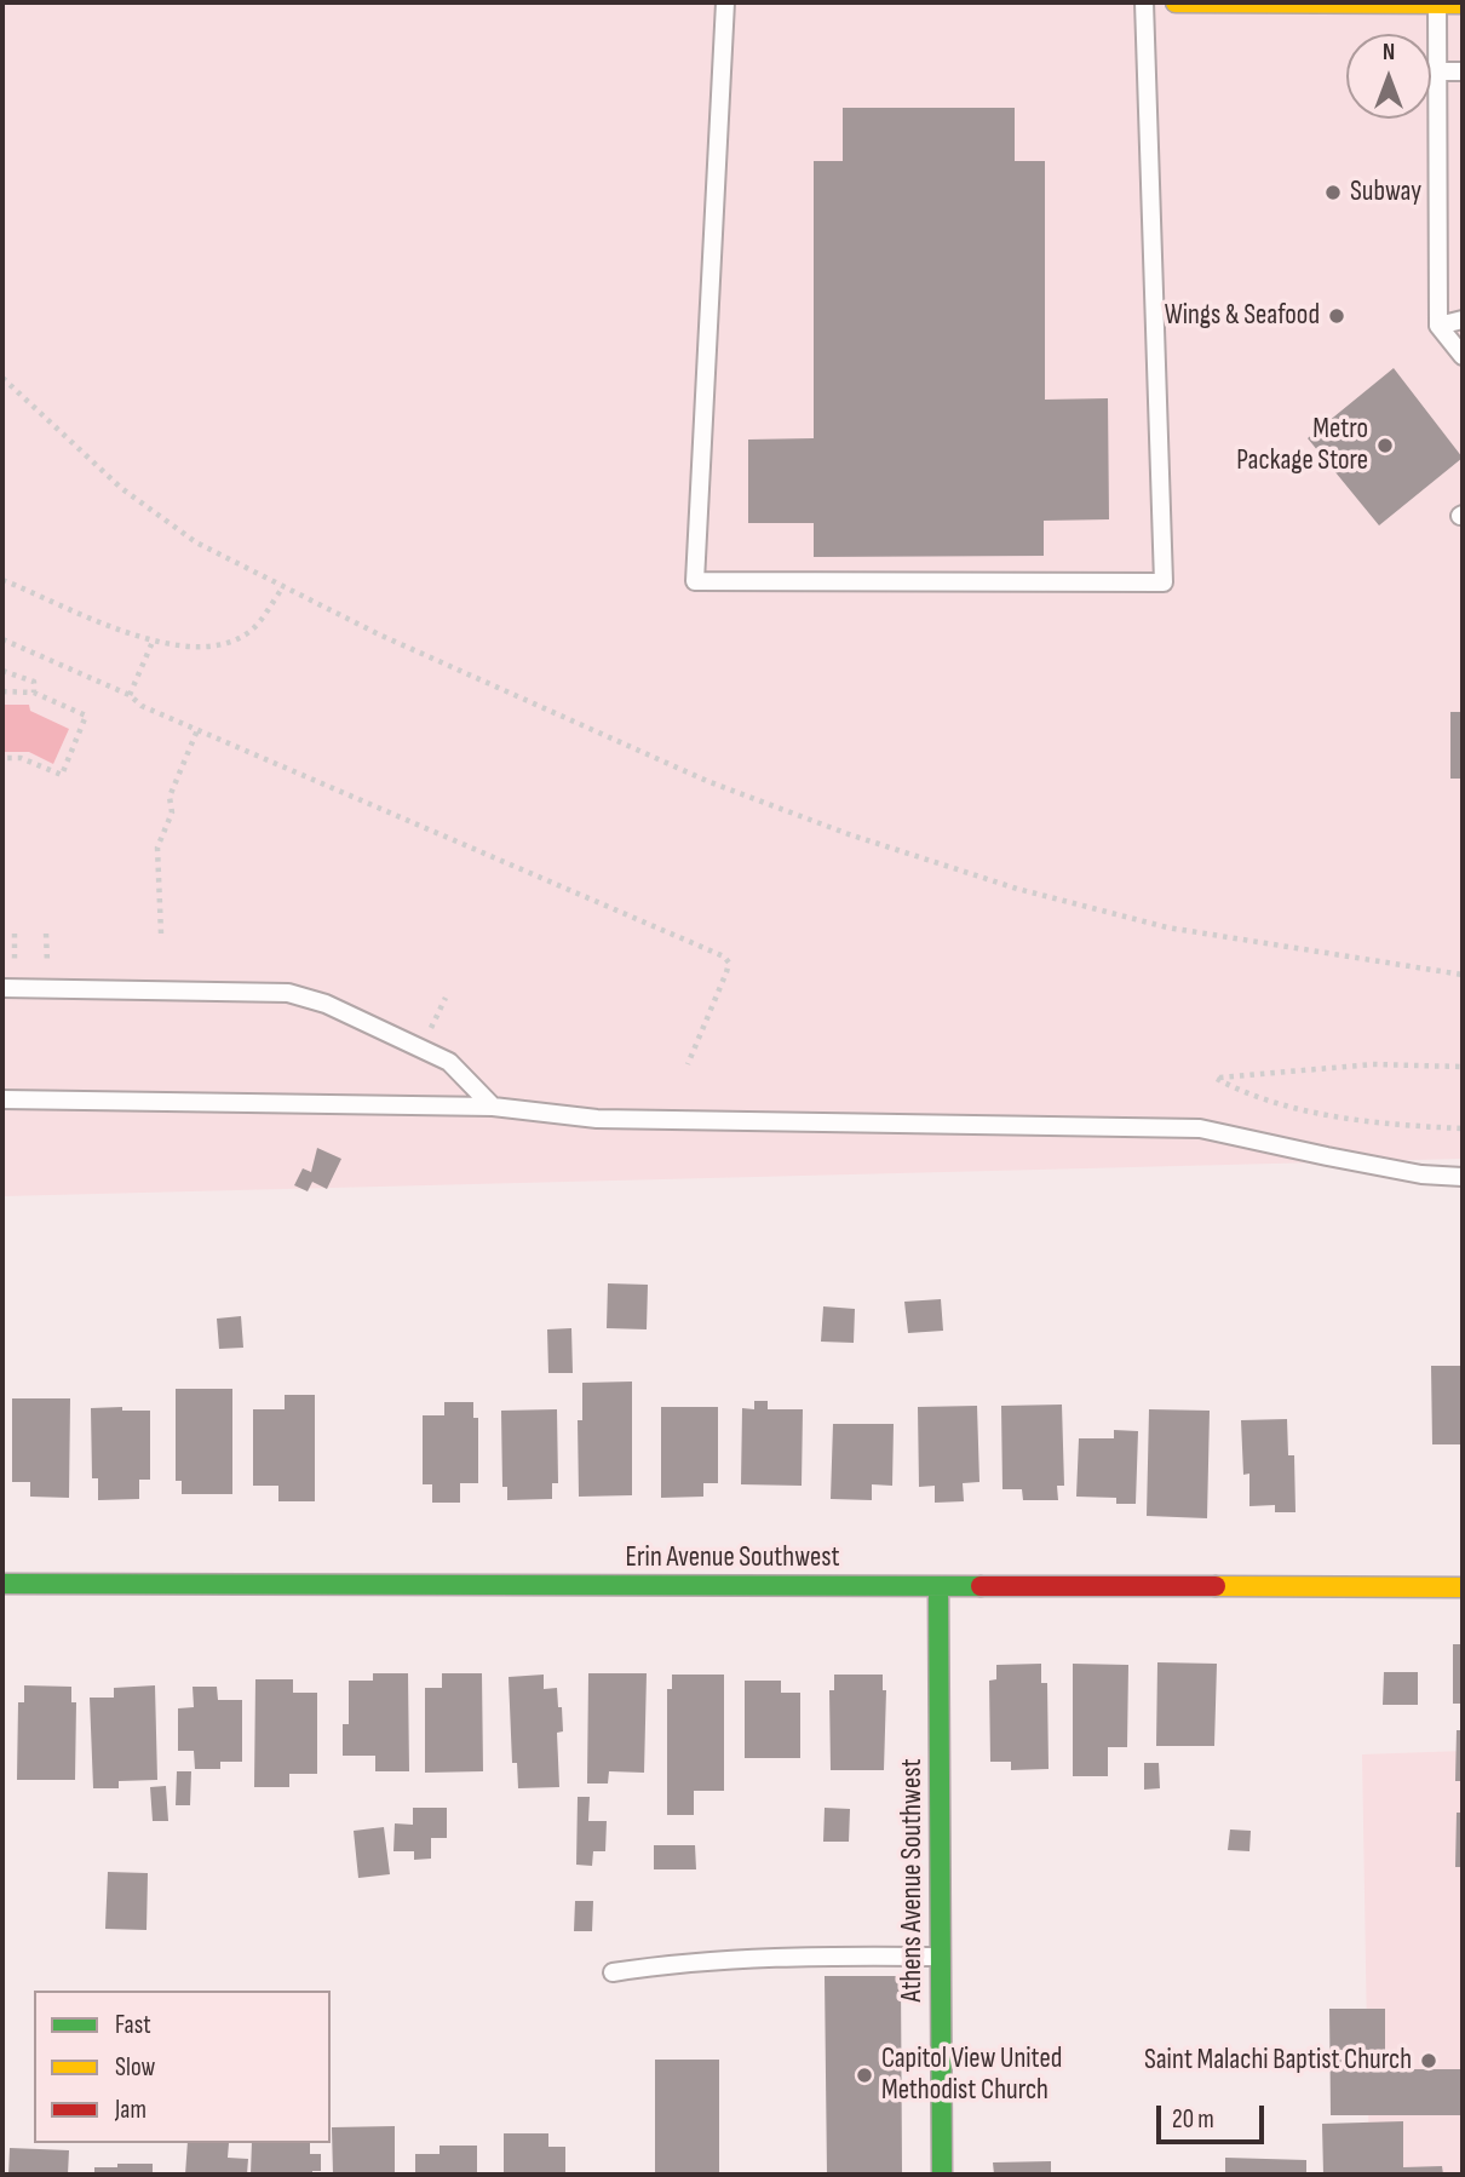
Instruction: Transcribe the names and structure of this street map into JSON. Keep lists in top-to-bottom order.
{
  "streets": {
    "street": ["Erin Avenue Southwest", "Athens Avenue Southwest"]
  },
  "crossings": [
    ["Erin Avenue Southwest", "Athens Avenue Southwest"]
  ],
  "places": [
    "Subway",
    "Wings & Seafood",
    "Metro Package Store",
    "Saint Malachi Baptist Church",
    "Capitol View United Methodist Church"
  ],
  "legend": ["Fast", "Slow", "Jam"],
  "scale_bar": "20 m",
  "north": "top"
}
